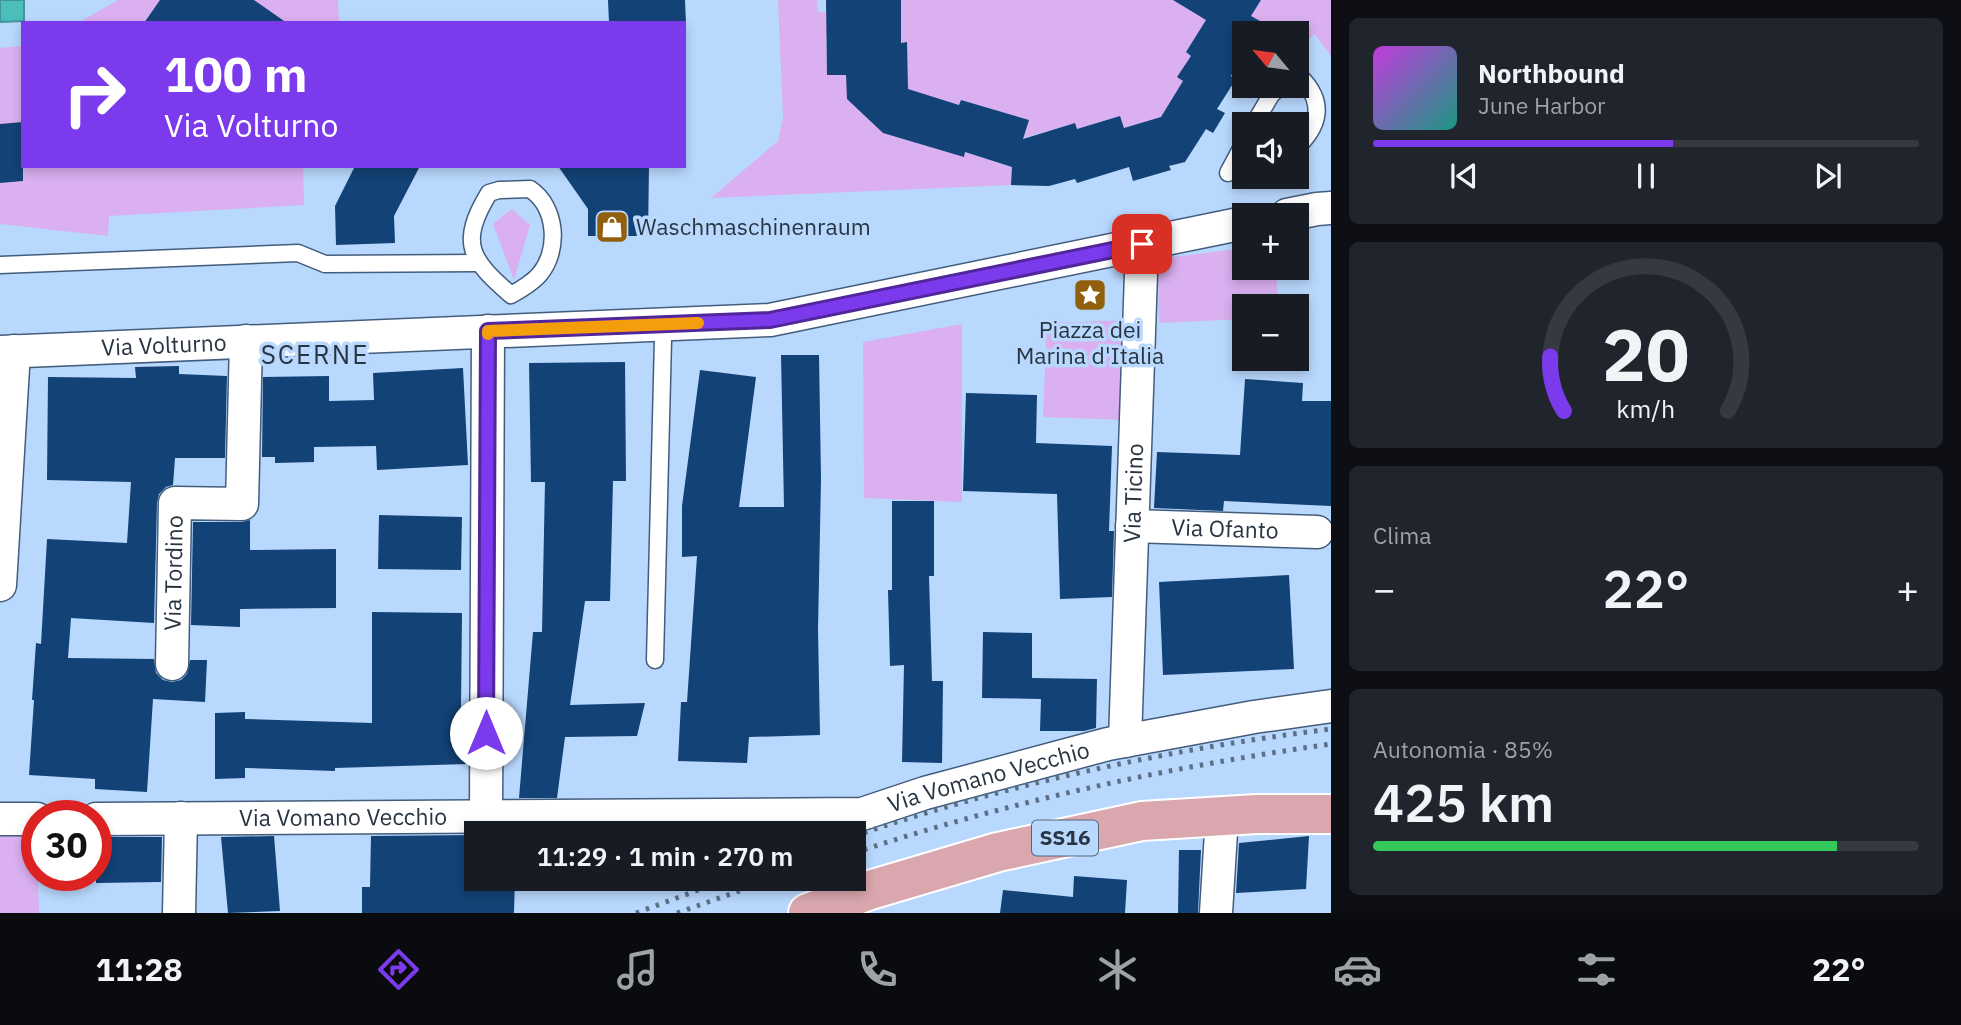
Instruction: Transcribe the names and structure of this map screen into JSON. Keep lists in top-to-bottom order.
{
  "streets": {
    "main road": ["SS16"],
    "street": [
      "Via Volturno",
      "Via Ticino",
      "Via Ofanto",
      "Via Tordino",
      "Via Vomano Vecchio"
    ]
  },
  "crossings": [
    ["Via Volturno", "Via Ticino"],
    ["Via Volturno", "Via Tordino"],
    ["Via Ticino", "Via Ofanto"],
    ["Via Ticino", "Via Vomano Vecchio"]
  ],
  "districts": ["SCERNE"],
  "places": {
    "shop": ["Waschmaschinenraum"],
    "place": ["Piazza dei Marina d'Italia"]
  },
  "north": "top left",
  "page": {
    "map_buttons": ["+", "−"],
    "turn": ["100 m", "Via Volturno"],
    "song": ["Northbound", "June Harbor"],
    "tile": [
      "Clima",
      ["Autonomia · 85%", "425 km"]
    ],
    "heat": ["−", "22°", "+"],
    "limit": "30",
    "trip": "11:29 · 1 min · 270 m",
    "tabs": ["11:28", "22°"],
    "gauge": ["20", "km/h"]
  }
}
